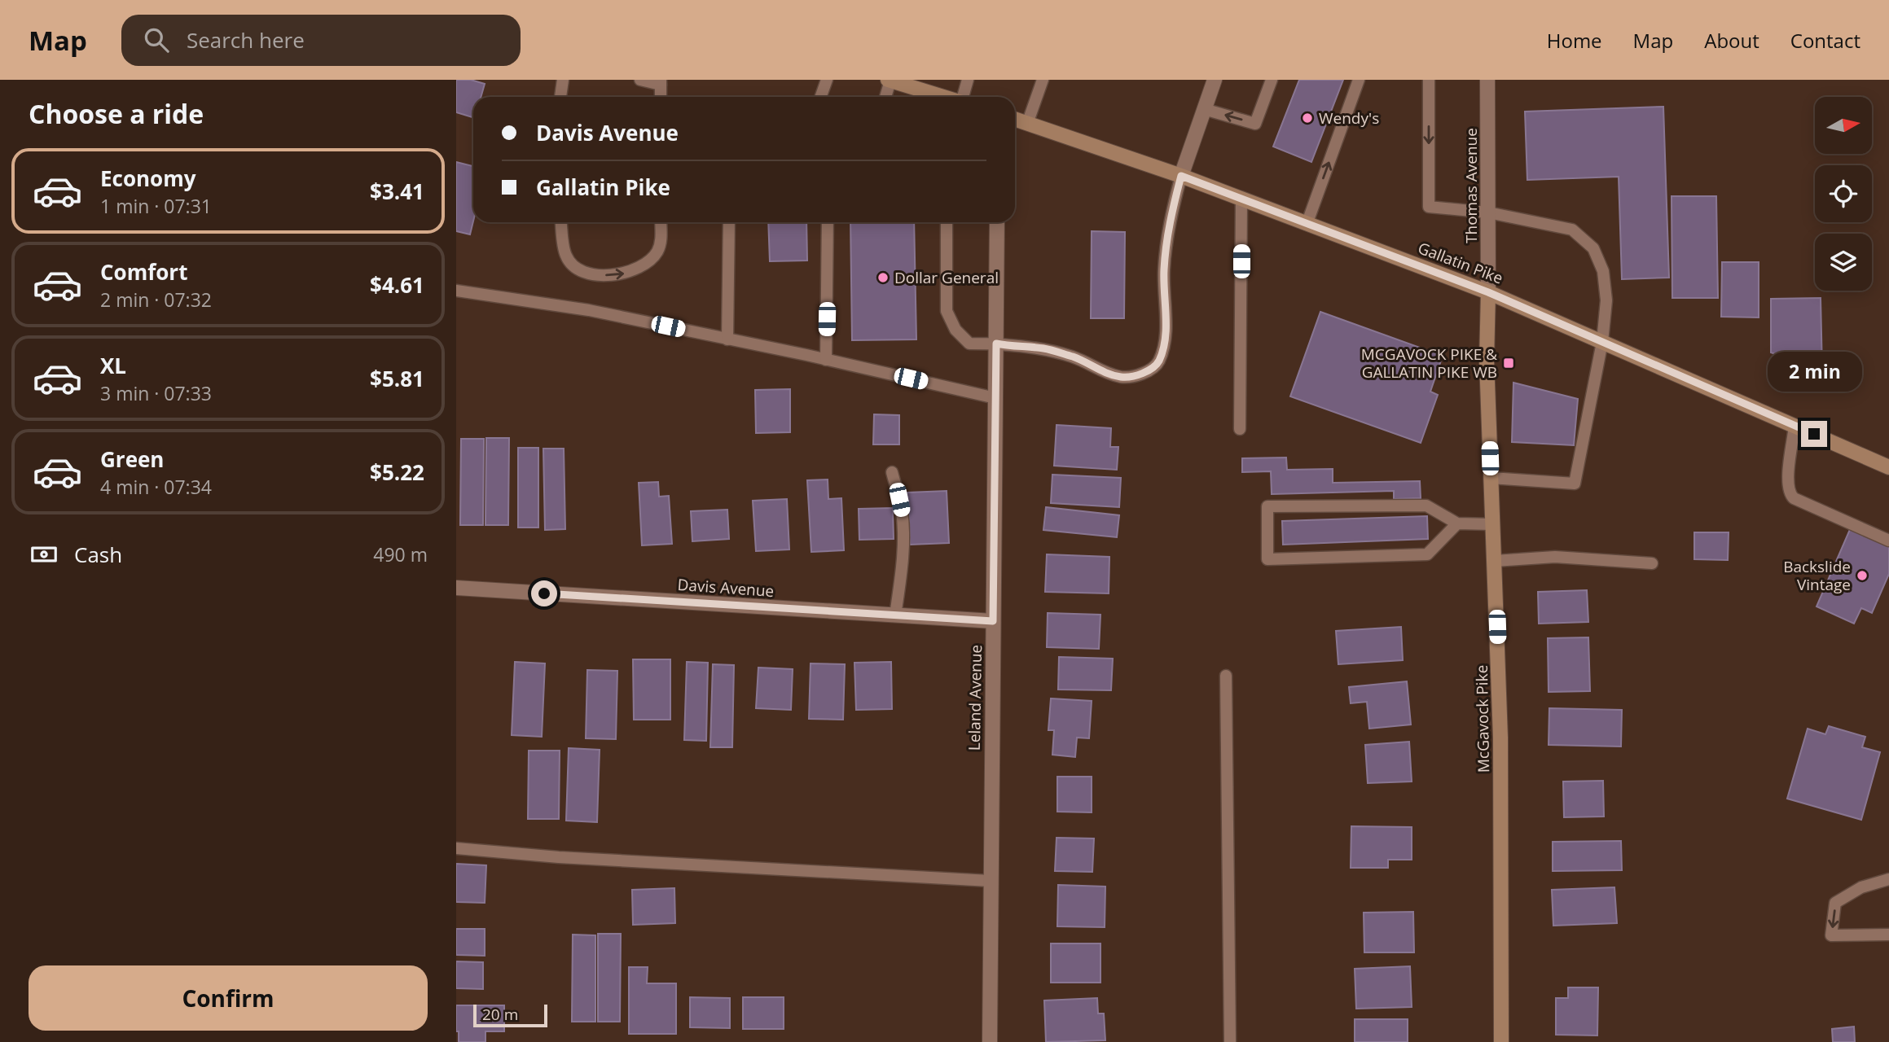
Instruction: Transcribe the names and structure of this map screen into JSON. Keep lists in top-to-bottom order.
{
  "streets": {
    "main road": ["Gallatin Pike", "McGavock Pike"],
    "street": ["Thomas Avenue", "Davis Avenue", "Leland Avenue"]
  },
  "crossings": [
    ["Thomas Avenue", "Gallatin Pike"],
    ["Thomas Avenue", "McGavock Pike"],
    ["Gallatin Pike", "McGavock Pike"],
    ["Davis Avenue", "Leland Avenue"]
  ],
  "places": {
    "other": ["Wendy's", "Dollar General", "Backslide Vintage"],
    "transit": ["MCGAVOCK PIKE & GALLATIN PIKE WB"]
  },
  "scale_bar": "20 m",
  "north": "right",
  "page": {
    "header": "Map",
    "search": "Search here",
    "nav": [
      "Home",
      "Map",
      "About",
      "Contact"
    ],
    "heading": "Choose a ride",
    "banner": ["Davis Avenue", "Gallatin Pike"],
    "list": [
      {
        "name": "Economy",
        "note": "1 min · 07:31",
        "value": "$3.41"
      },
      {
        "name": "Comfort",
        "note": "2 min · 07:32",
        "value": "$4.61"
      },
      {
        "name": "XL",
        "note": "3 min · 07:33",
        "value": "$5.81"
      },
      {
        "name": "Green",
        "note": "4 min · 07:34",
        "value": "$5.22"
      }
    ],
    "bubble": "2 min",
    "pay": ["Cash", "490 m"],
    "buttons": "Confirm",
    "scale": "20 m"
  }
}
